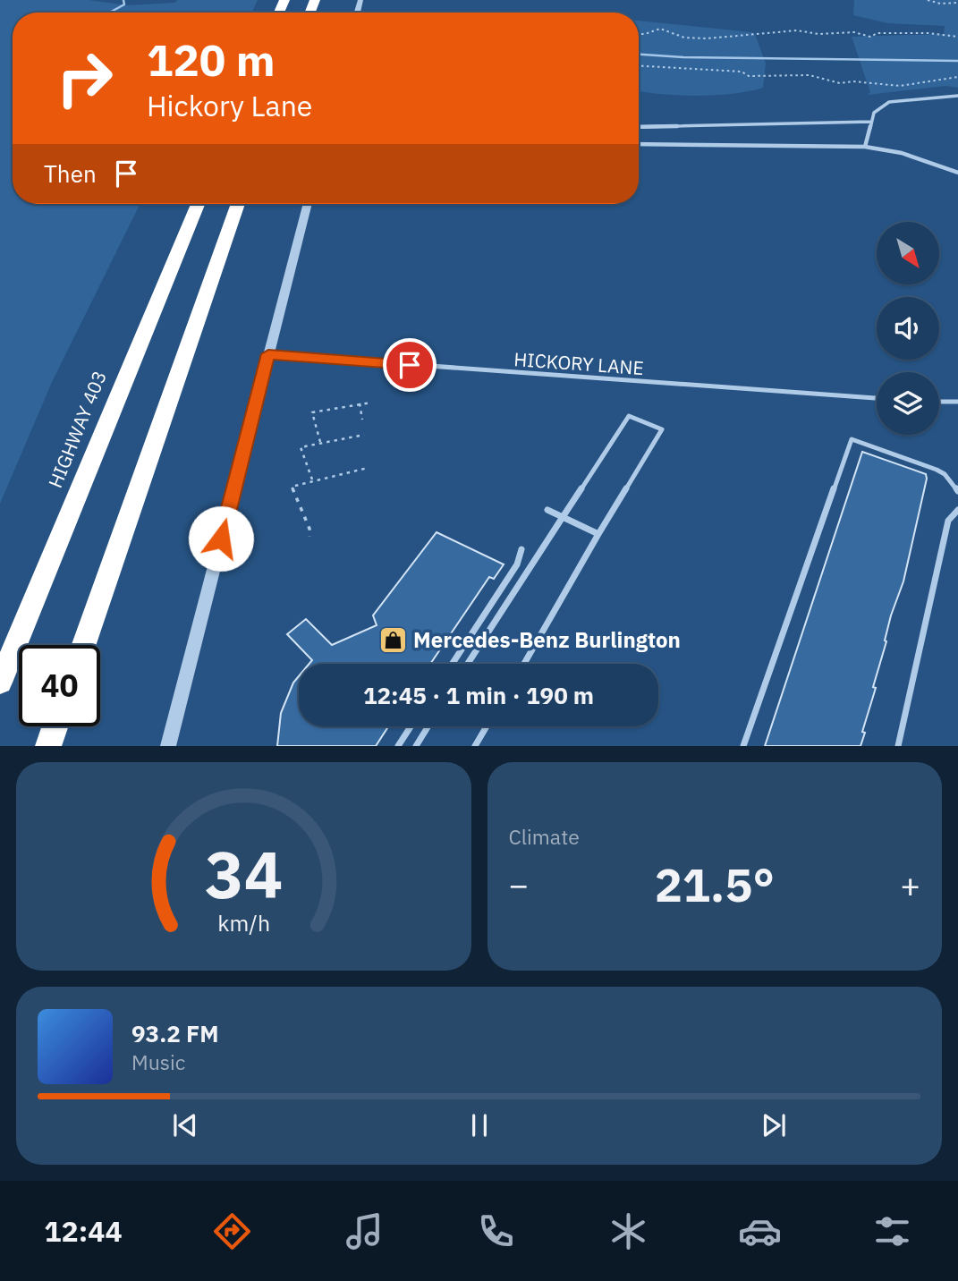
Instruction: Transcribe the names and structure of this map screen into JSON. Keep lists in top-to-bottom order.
{
  "streets": {
    "highway": ["HIGHWAY 403"],
    "lane": ["HICKORY LANE"]
  },
  "places": {
    "shop": ["Mercedes-Benz Burlington"]
  },
  "north": "bottom right",
  "page": {
    "turn": ["120 m", "Hickory Lane"],
    "then": "Then",
    "limit": "40",
    "trip": "12:45 · 1 min · 190 m",
    "tile": "Climate",
    "heat": ["−", "21.5°", "+"],
    "song": ["93.2 FM", "Music"],
    "tabs": "12:44",
    "gauge": ["34", "km/h"]
  }
}
